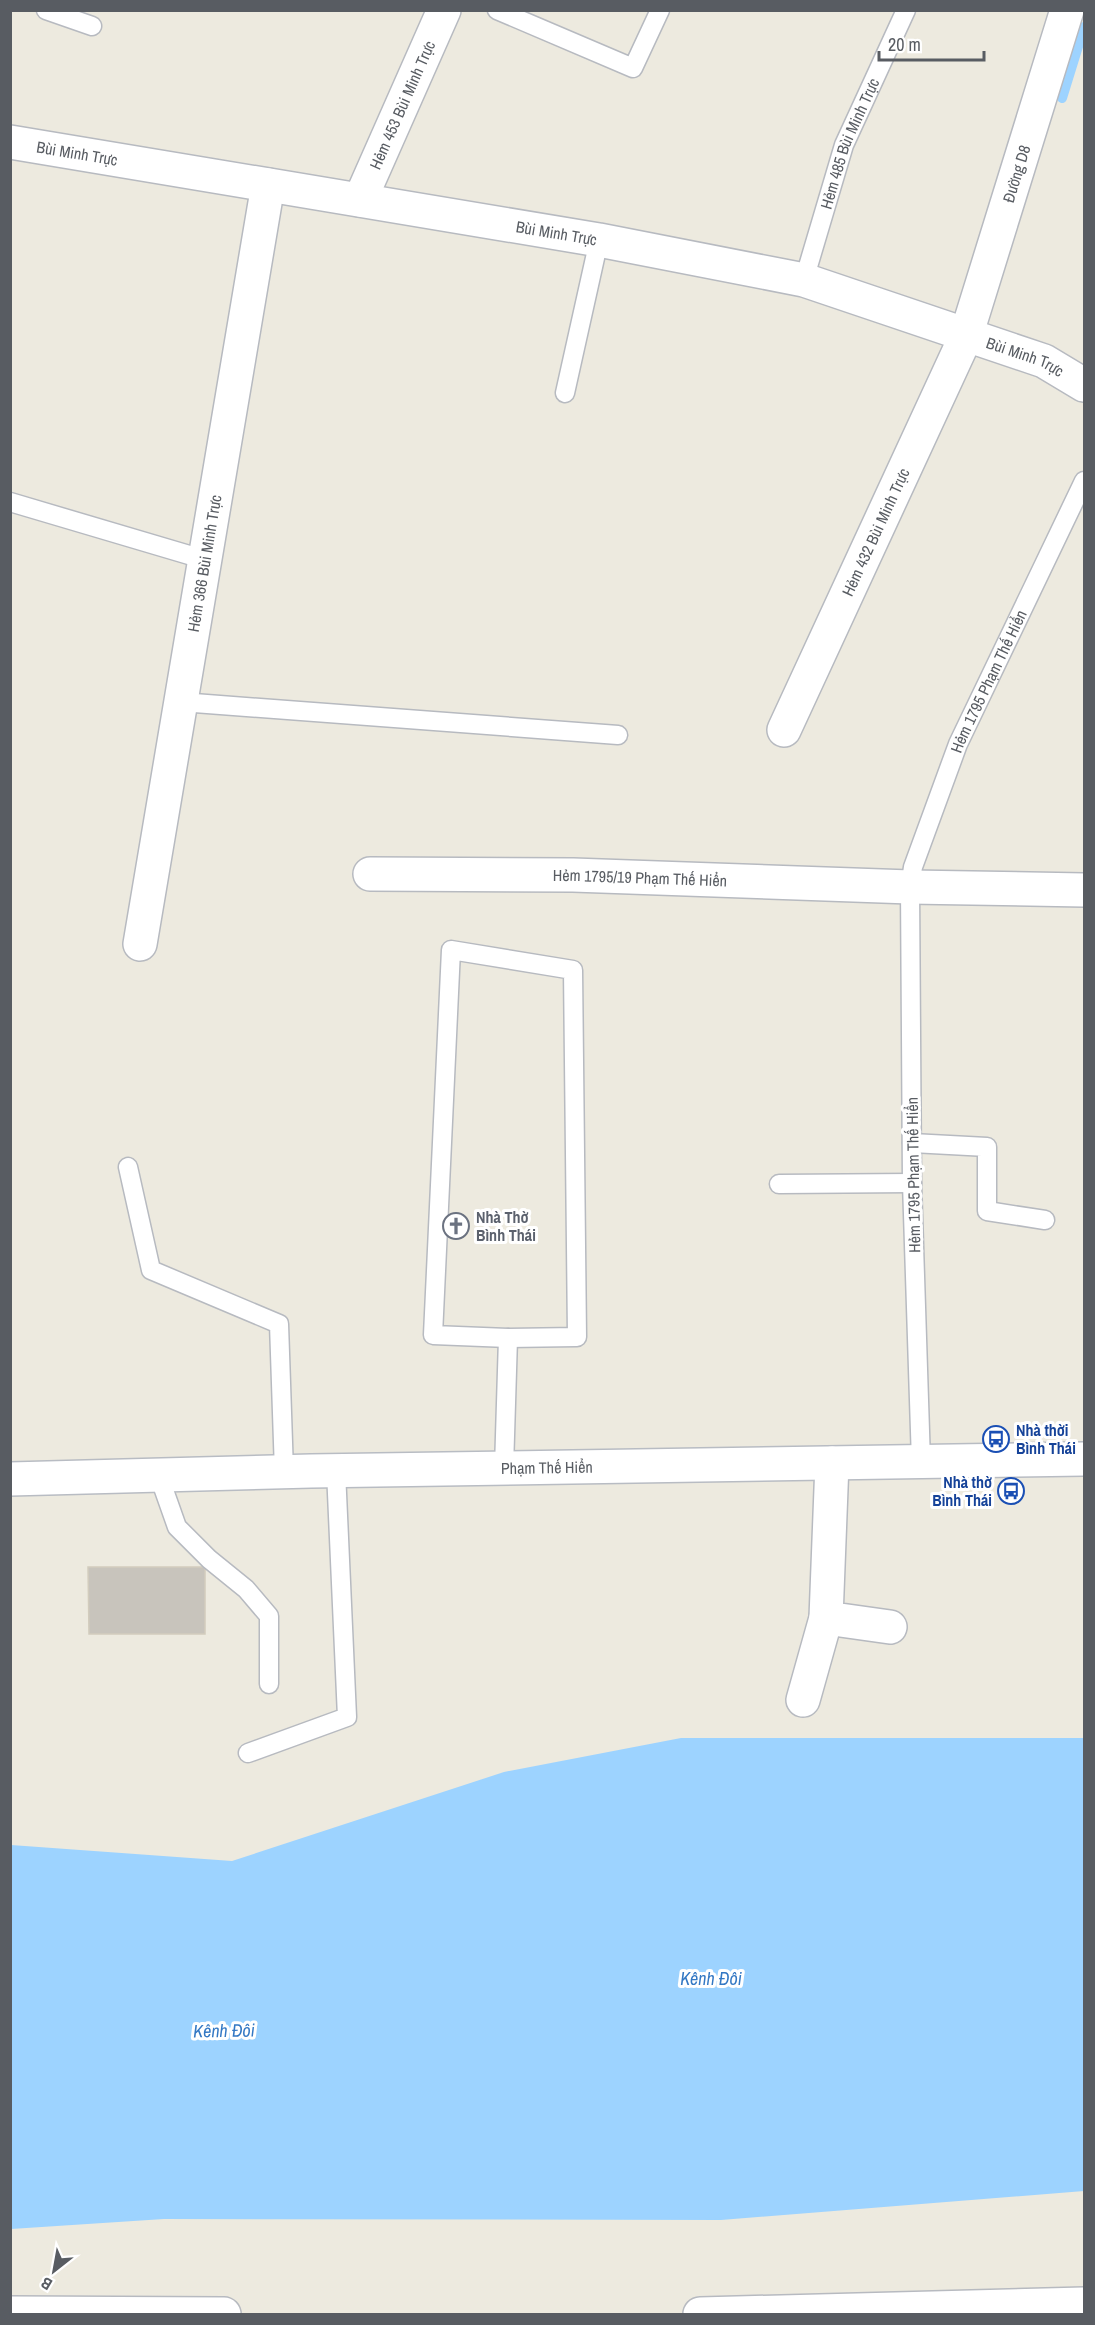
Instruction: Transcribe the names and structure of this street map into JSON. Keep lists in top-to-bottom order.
{
  "streets": {
    "street": [
      "Hẻm 453 Bùi Minh Trực",
      "Bùi Minh Trực",
      "Đường D8",
      "Hẻm 432 Bùi Minh Trực",
      "Hẻm 366 Bùi Minh Trực",
      "Hẻm 1795/19 Phạm Thế Hiển",
      "Phạm Thế Hiển"
    ],
    "lane": ["Hẻm 485 Bùi Minh Trực", "Hẻm 1795 Phạm Thế Hiển"]
  },
  "crossings": [
    ["Hẻm 453 Bùi Minh Trực", "Bùi Minh Trực"],
    ["Hẻm 485 Bùi Minh Trực", "Bùi Minh Trực"],
    ["Bùi Minh Trực", "Đường D8"],
    ["Bùi Minh Trực", "Hẻm 432 Bùi Minh Trực"],
    ["Bùi Minh Trực", "Hẻm 366 Bùi Minh Trực"],
    ["Đường D8", "Hẻm 432 Bùi Minh Trực"],
    ["Hẻm 1795 Phạm Thế Hiển", "Hẻm 1795/19 Phạm Thế Hiển"],
    ["Hẻm 1795 Phạm Thế Hiển", "Phạm Thế Hiển"]
  ],
  "water": ["Kênh Đôi"],
  "places": {
    "church": ["Nhà Thờ Bình Thái"],
    "bus stop": ["Nhà thời Bình Thái", "Nhà thờ Bình Thái"]
  },
  "scale_bar": "20 m",
  "north": "bottom left"
}
